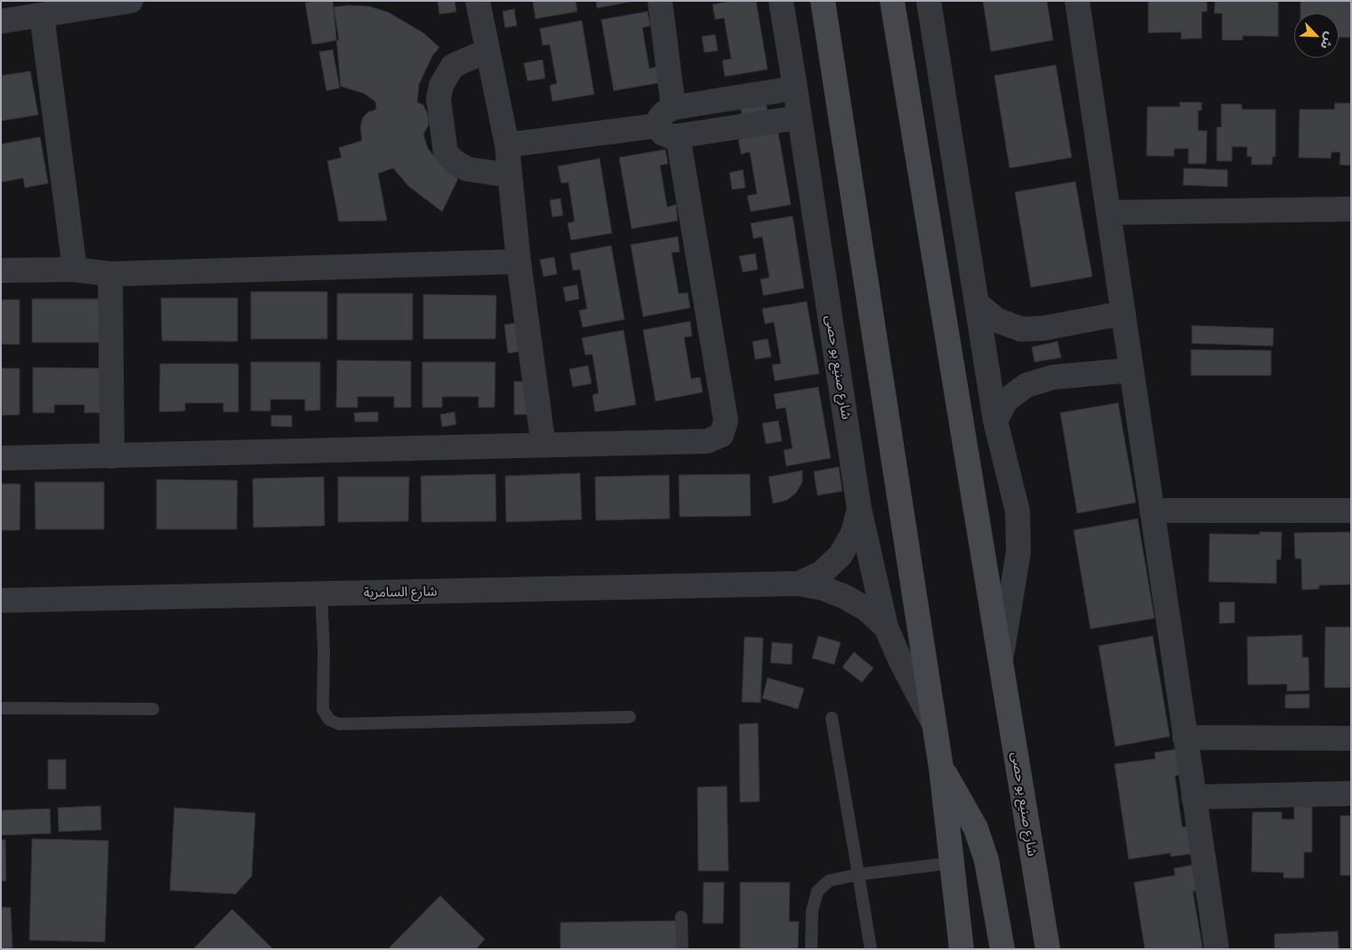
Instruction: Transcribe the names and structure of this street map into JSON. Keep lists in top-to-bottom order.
{
  "streets": {
    "street": ["شارع صنيع بو حصى", "شارع السامرية"]
  },
  "crossings": [
    ["شارع صنيع بو حصى", "شارع السامرية"]
  ],
  "north": "bottom right"
}
